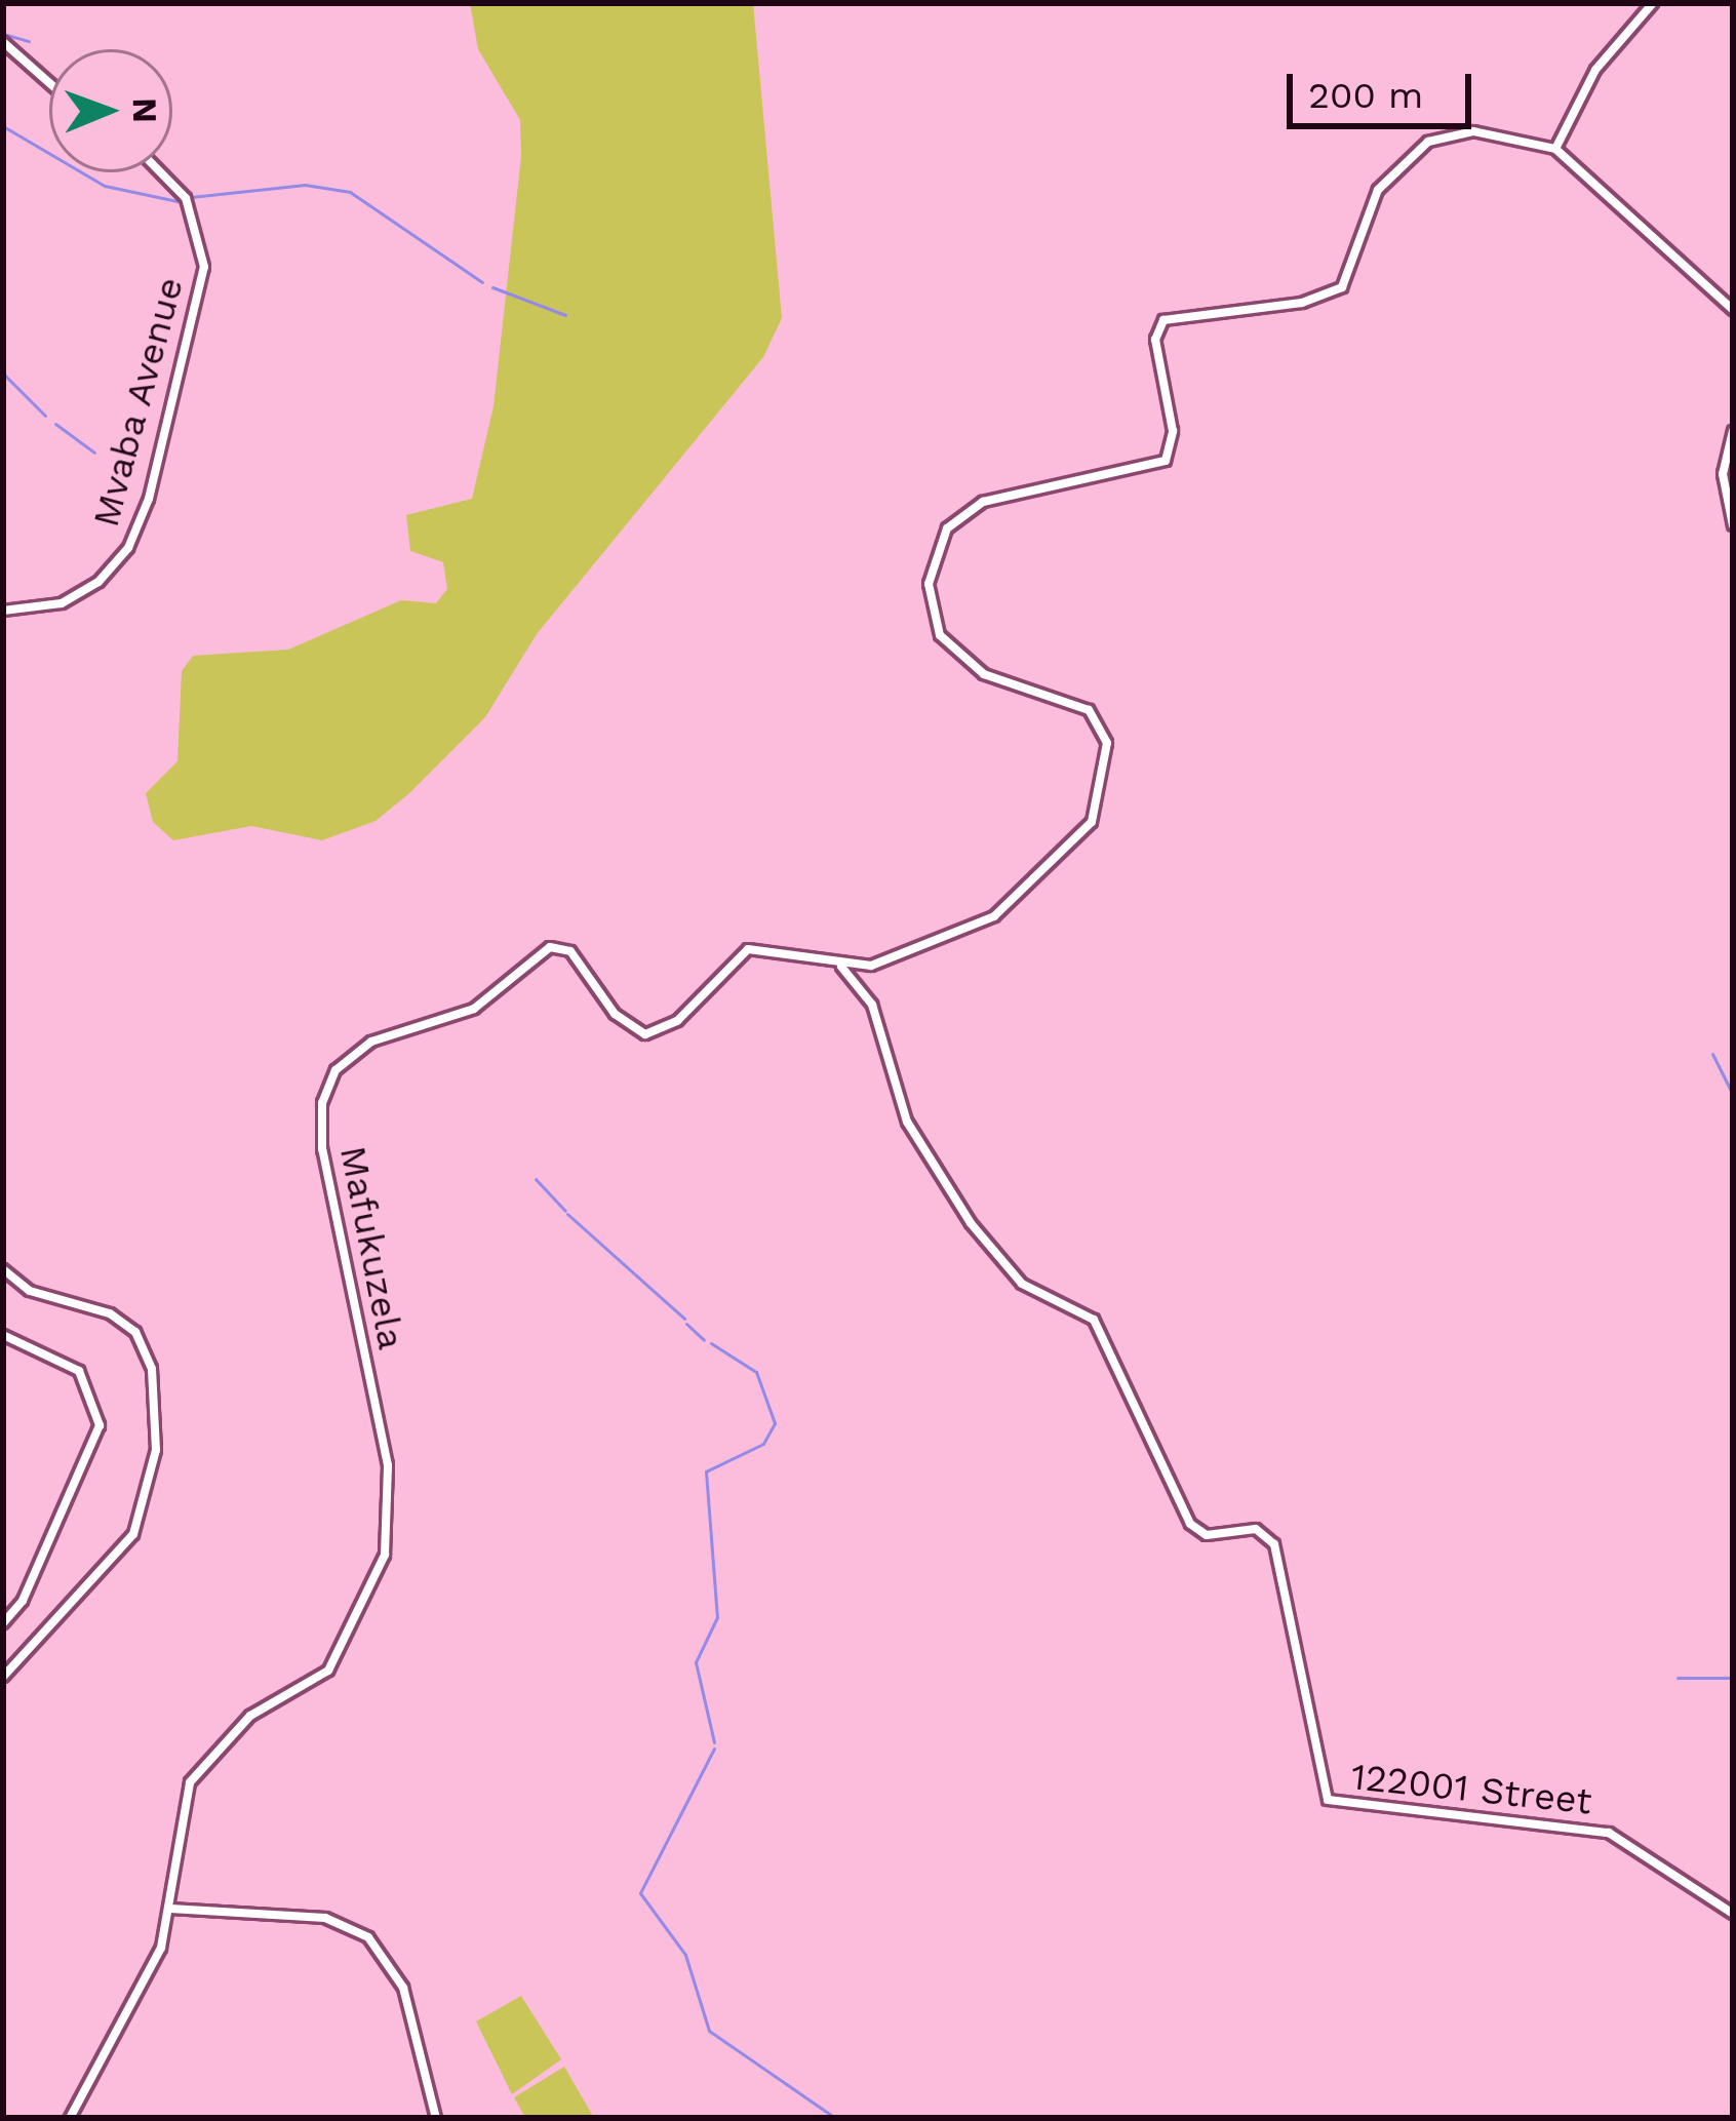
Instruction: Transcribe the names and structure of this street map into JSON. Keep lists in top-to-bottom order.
{
  "streets": {
    "main road": ["Mvaba Avenue", "Mafukuzela", "122001 Street"]
  },
  "crossings": [
    ["Mafukuzela", "122001 Street"]
  ],
  "scale_bar": "200 m",
  "north": "right"
}
